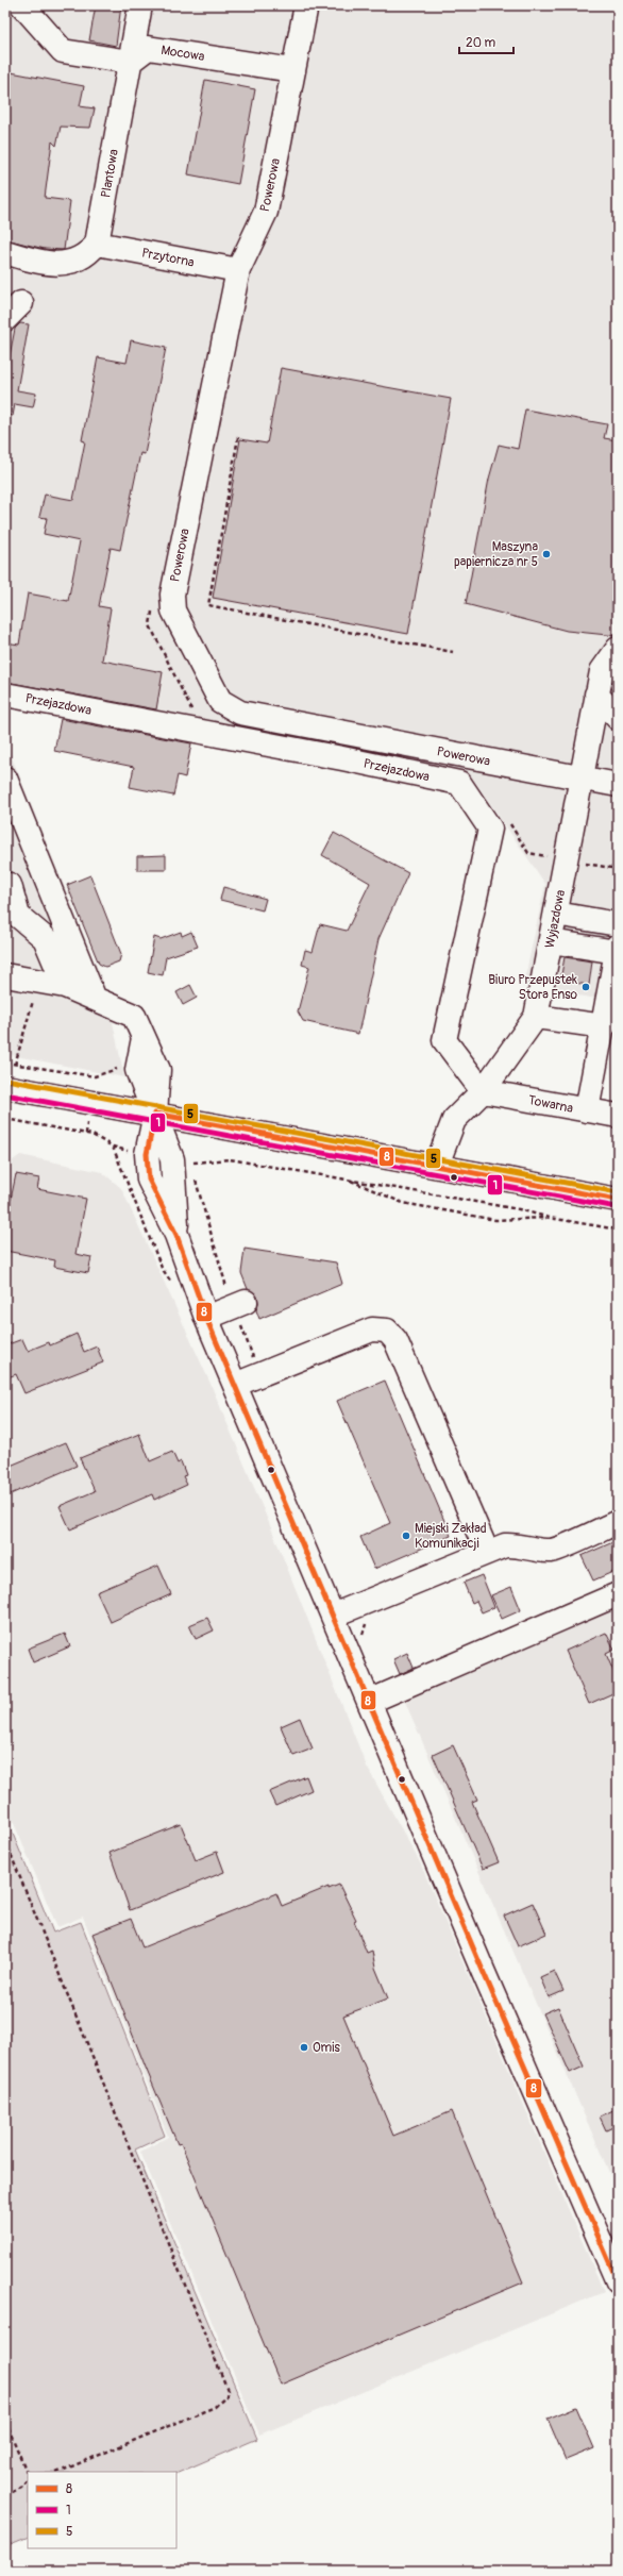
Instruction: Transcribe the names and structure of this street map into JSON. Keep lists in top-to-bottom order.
{
  "streets": {
    "street": [
      "Mocowa",
      "Plantowa",
      "Powerowa",
      "Przytorna",
      "Przejazdowa",
      "Wyjazdowa",
      "Towarna"
    ]
  },
  "crossings": [
    ["Mocowa", "Plantowa"],
    ["Mocowa", "Powerowa"],
    ["Plantowa", "Przytorna"],
    ["Powerowa", "Przytorna"],
    ["Powerowa", "Wyjazdowa"],
    ["Przejazdowa", "Wyjazdowa"],
    ["Przejazdowa", "Towarna"],
    ["Wyjazdowa", "Towarna"]
  ],
  "places": [
    "Maszyna papiernicza nr 5",
    "Biuro Przepustek Stora Enso",
    "Miejski Zakład Komunikacji",
    "Omis"
  ],
  "lines": ["transit line 5", "transit line 1", "transit line 8"],
  "legend": ["8", "1", "5"],
  "scale_bar": "20 m"
}
